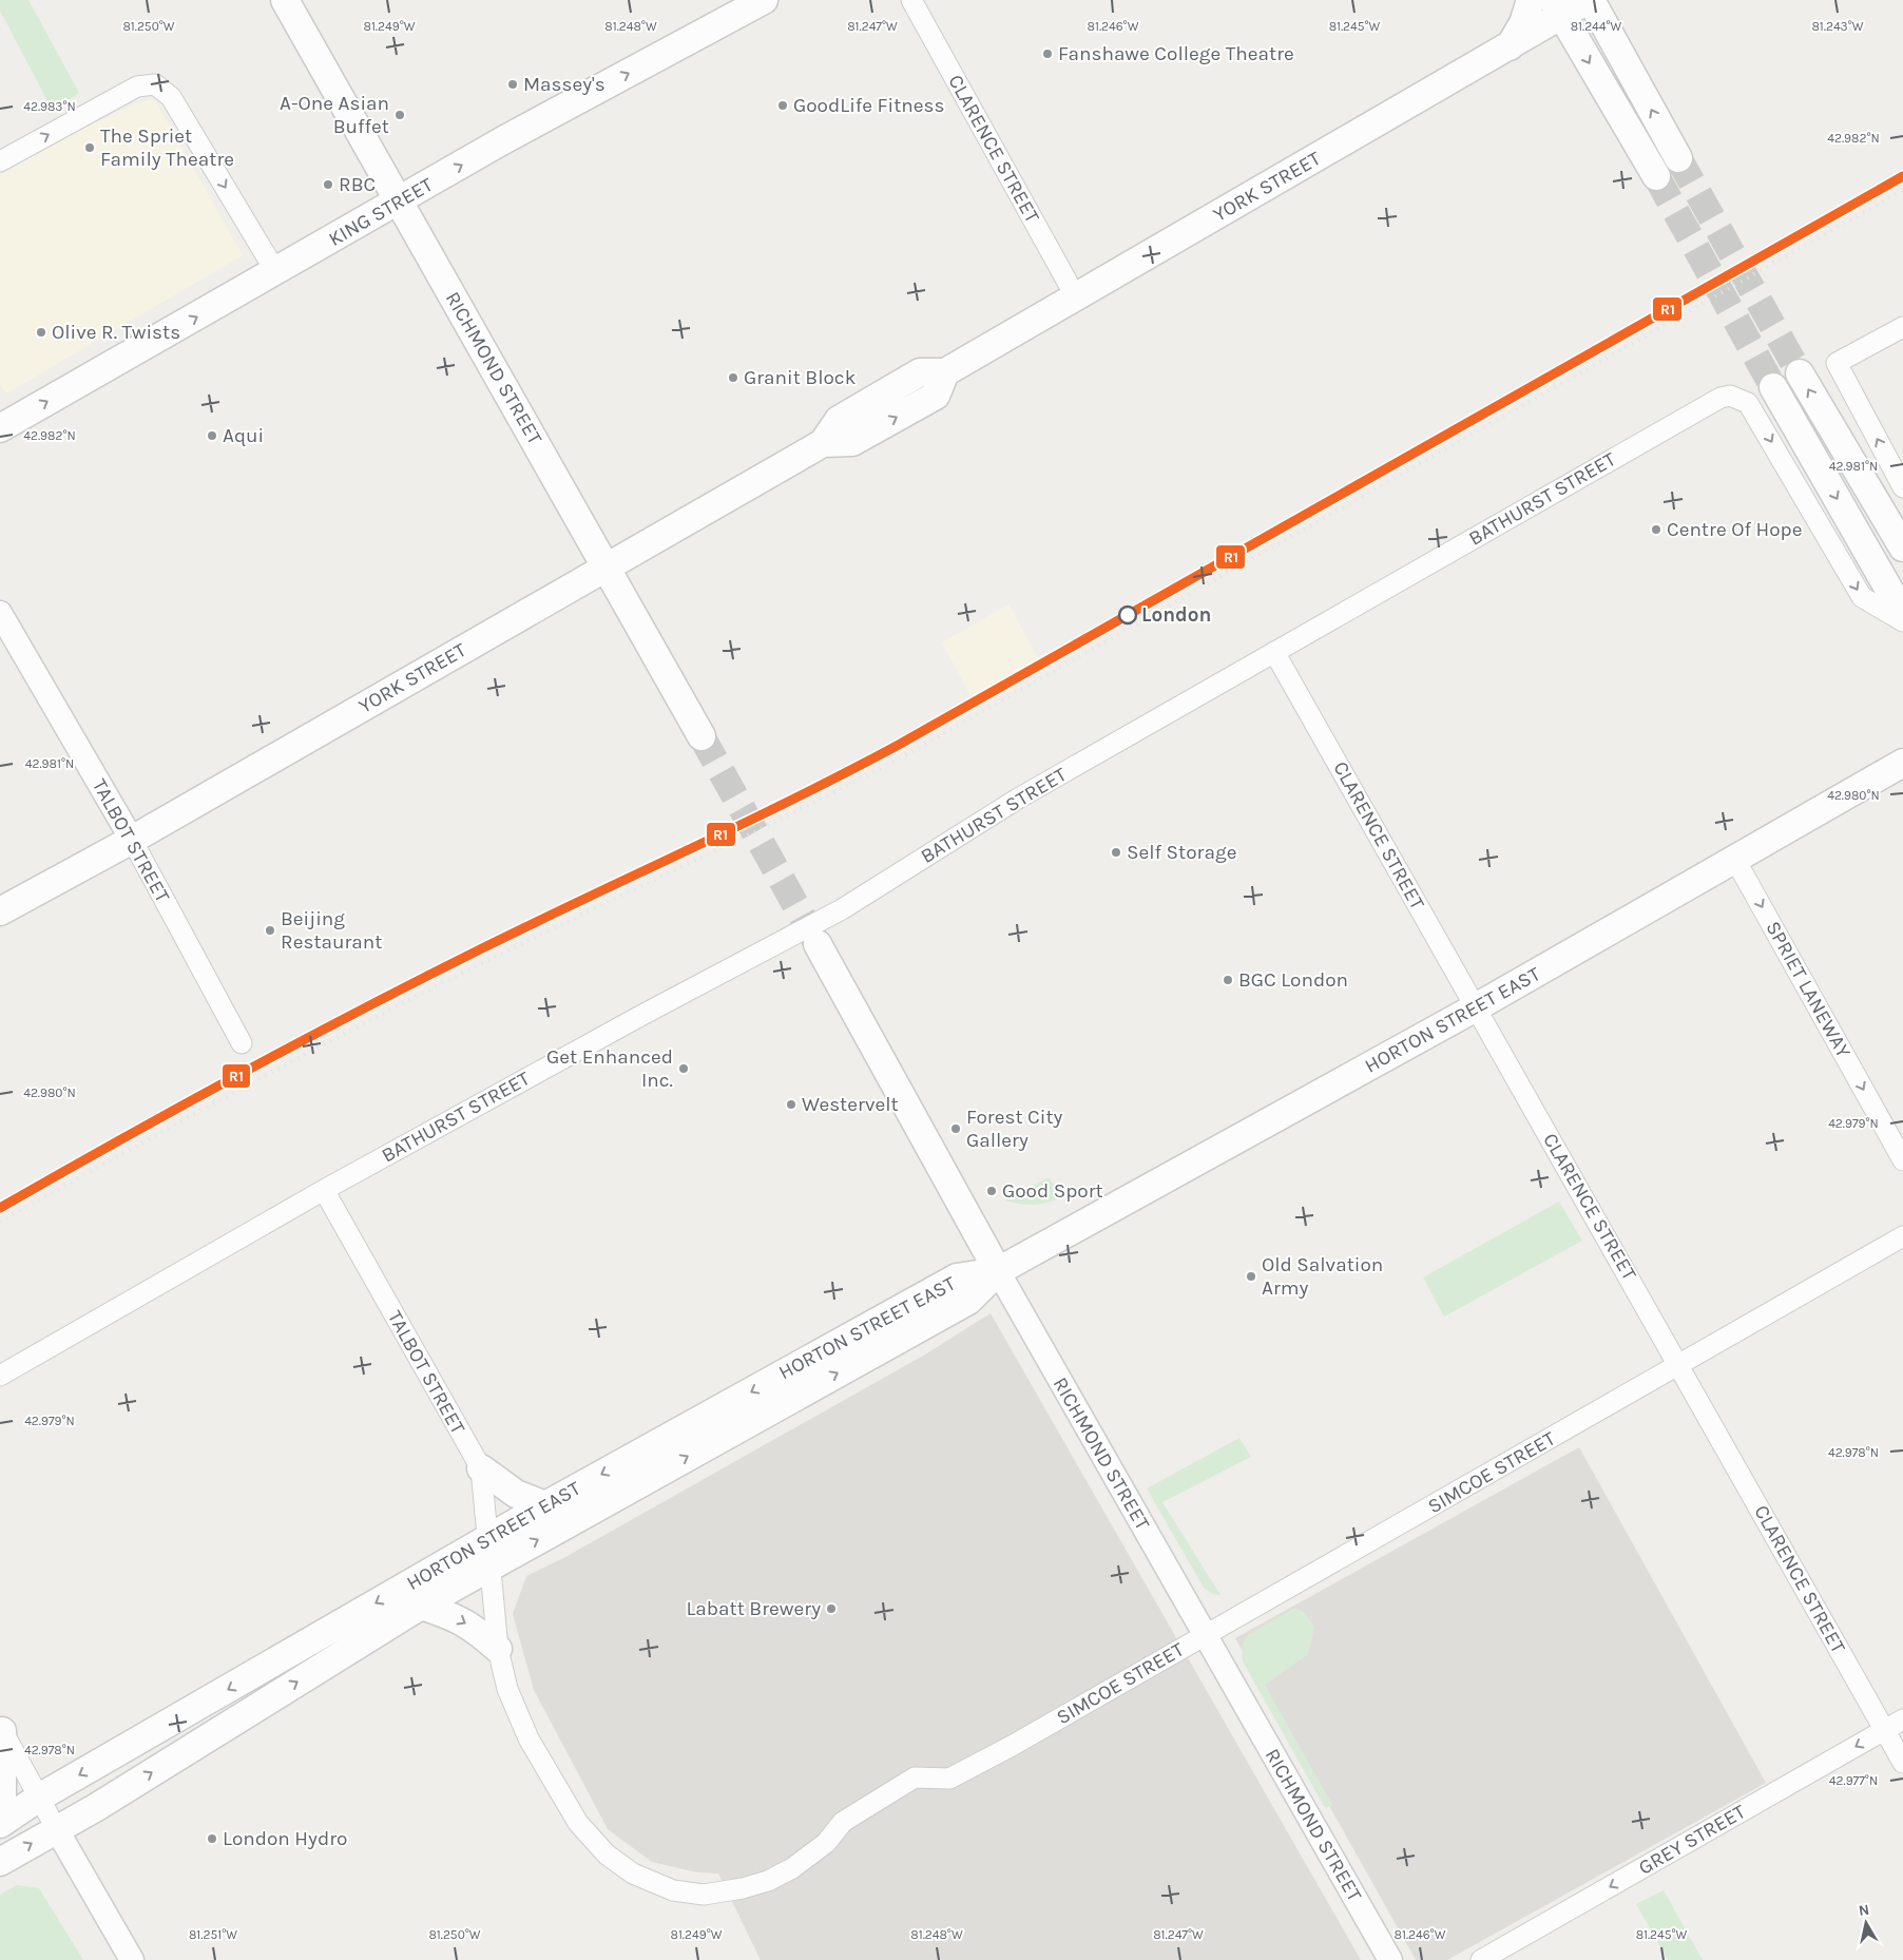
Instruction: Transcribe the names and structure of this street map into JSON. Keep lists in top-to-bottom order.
{
  "streets": {
    "main road": [
      "YORK STREET",
      "KING STREET",
      "RICHMOND STREET",
      "HORTON STREET EAST"
    ],
    "street": [
      "CLARENCE STREET",
      "BATHURST STREET",
      "TALBOT STREET",
      "SPRIET LANEWAY",
      "SIMCOE STREET",
      "GREY STREET"
    ]
  },
  "crossings": [
    ["CLARENCE STREET", "YORK STREET"],
    ["CLARENCE STREET", "BATHURST STREET"],
    ["CLARENCE STREET", "HORTON STREET EAST"],
    ["CLARENCE STREET", "SIMCOE STREET"],
    ["CLARENCE STREET", "GREY STREET"],
    ["YORK STREET", "RICHMOND STREET"],
    ["YORK STREET", "TALBOT STREET"],
    ["KING STREET", "RICHMOND STREET"],
    ["RICHMOND STREET", "HORTON STREET EAST"],
    ["RICHMOND STREET", "SIMCOE STREET"],
    ["BATHURST STREET", "TALBOT STREET"],
    ["TALBOT STREET", "HORTON STREET EAST"],
    ["TALBOT STREET", "SIMCOE STREET"],
    ["SPRIET LANEWAY", "HORTON STREET EAST"],
    ["HORTON STREET EAST", "SIMCOE STREET"]
  ],
  "one_way": ["KING STREET", "SPRIET LANEWAY", "GREY STREET"],
  "places": [
    "Fanshawe College Theatre",
    "Massey's",
    "GoodLife Fitness",
    "A-One Asian Buffet",
    "The Spriet Family Theatre",
    "RBC",
    "Olive R. Twists",
    "Granit Block",
    "Aqui",
    "Centre Of Hope",
    "London",
    "Self Storage",
    "Beijing Restaurant",
    "BGC London",
    "Get Enhanced Inc.",
    "Westervelt",
    "Forest City Gallery",
    "Good Sport",
    "Old Salvation Army",
    "Labatt Brewery",
    "London Hydro"
  ],
  "lines": ["transit line R1"],
  "north": "top",
  "coordinates": [
    "81.250°W",
    "81.249°W",
    "81.248°W",
    "81.247°W",
    "81.246°W",
    "81.245°W",
    "81.244°W",
    "81.243°W",
    "42.983°N",
    "42.982°N",
    "42.981°N",
    "42.980°N",
    "42.979°N",
    "42.978°N",
    "42.977°N",
    "81.251°W"
  ]
}
